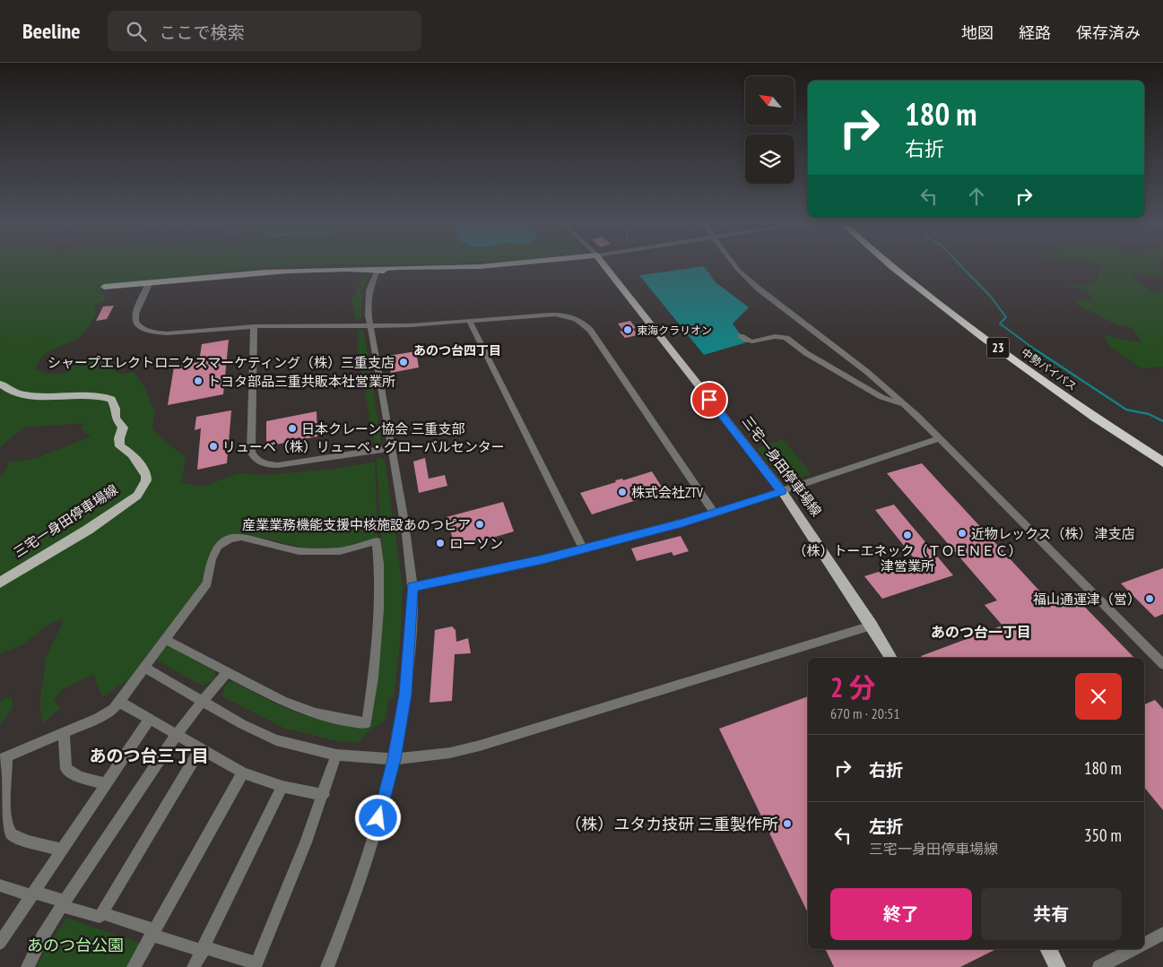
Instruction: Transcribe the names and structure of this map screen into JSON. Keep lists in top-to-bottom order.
{
  "streets": {
    "highway": ["23", "中勢バイパス"],
    "main road": ["三宅一身田停車場線"]
  },
  "districts": ["あのつ台四丁目", "あのつ台一丁目", "あのつ台三丁目"],
  "parks": ["あのつ台公園"],
  "places": [
    "東海クラリオン",
    "シャープエレクトロニクスマーケティング（株）三重支店",
    "トヨタ部品三重共販本社営業所",
    "日本クレーン協会 三重支部",
    "リューベ（株）リューベ・グローバルセンター",
    "株式会社ZTV",
    "産業業務機能支援中核施設あのつピア",
    "近物レックス（株） 津支店",
    "（株）トーエネック（ＴＯＥＮＥＣ） 津営業所",
    "ローソン",
    "福山通運津（営）",
    "（株）ユタカ技研 三重製作所"
  ],
  "north": "top left",
  "page": {
    "header": "Beeline",
    "search": "ここで検索",
    "nav": ["地図", "経路", "保存済み"],
    "turn": ["180 m", "右折"],
    "heading": ["2 分", "670 m · 20:51"],
    "list": [
      {
        "name": "右折",
        "value": "180 m"
      },
      {
        "name": "左折",
        "note": "三宅一身田停車場線",
        "value": "350 m"
      }
    ],
    "buttons": ["終了", "共有"]
  }
}
